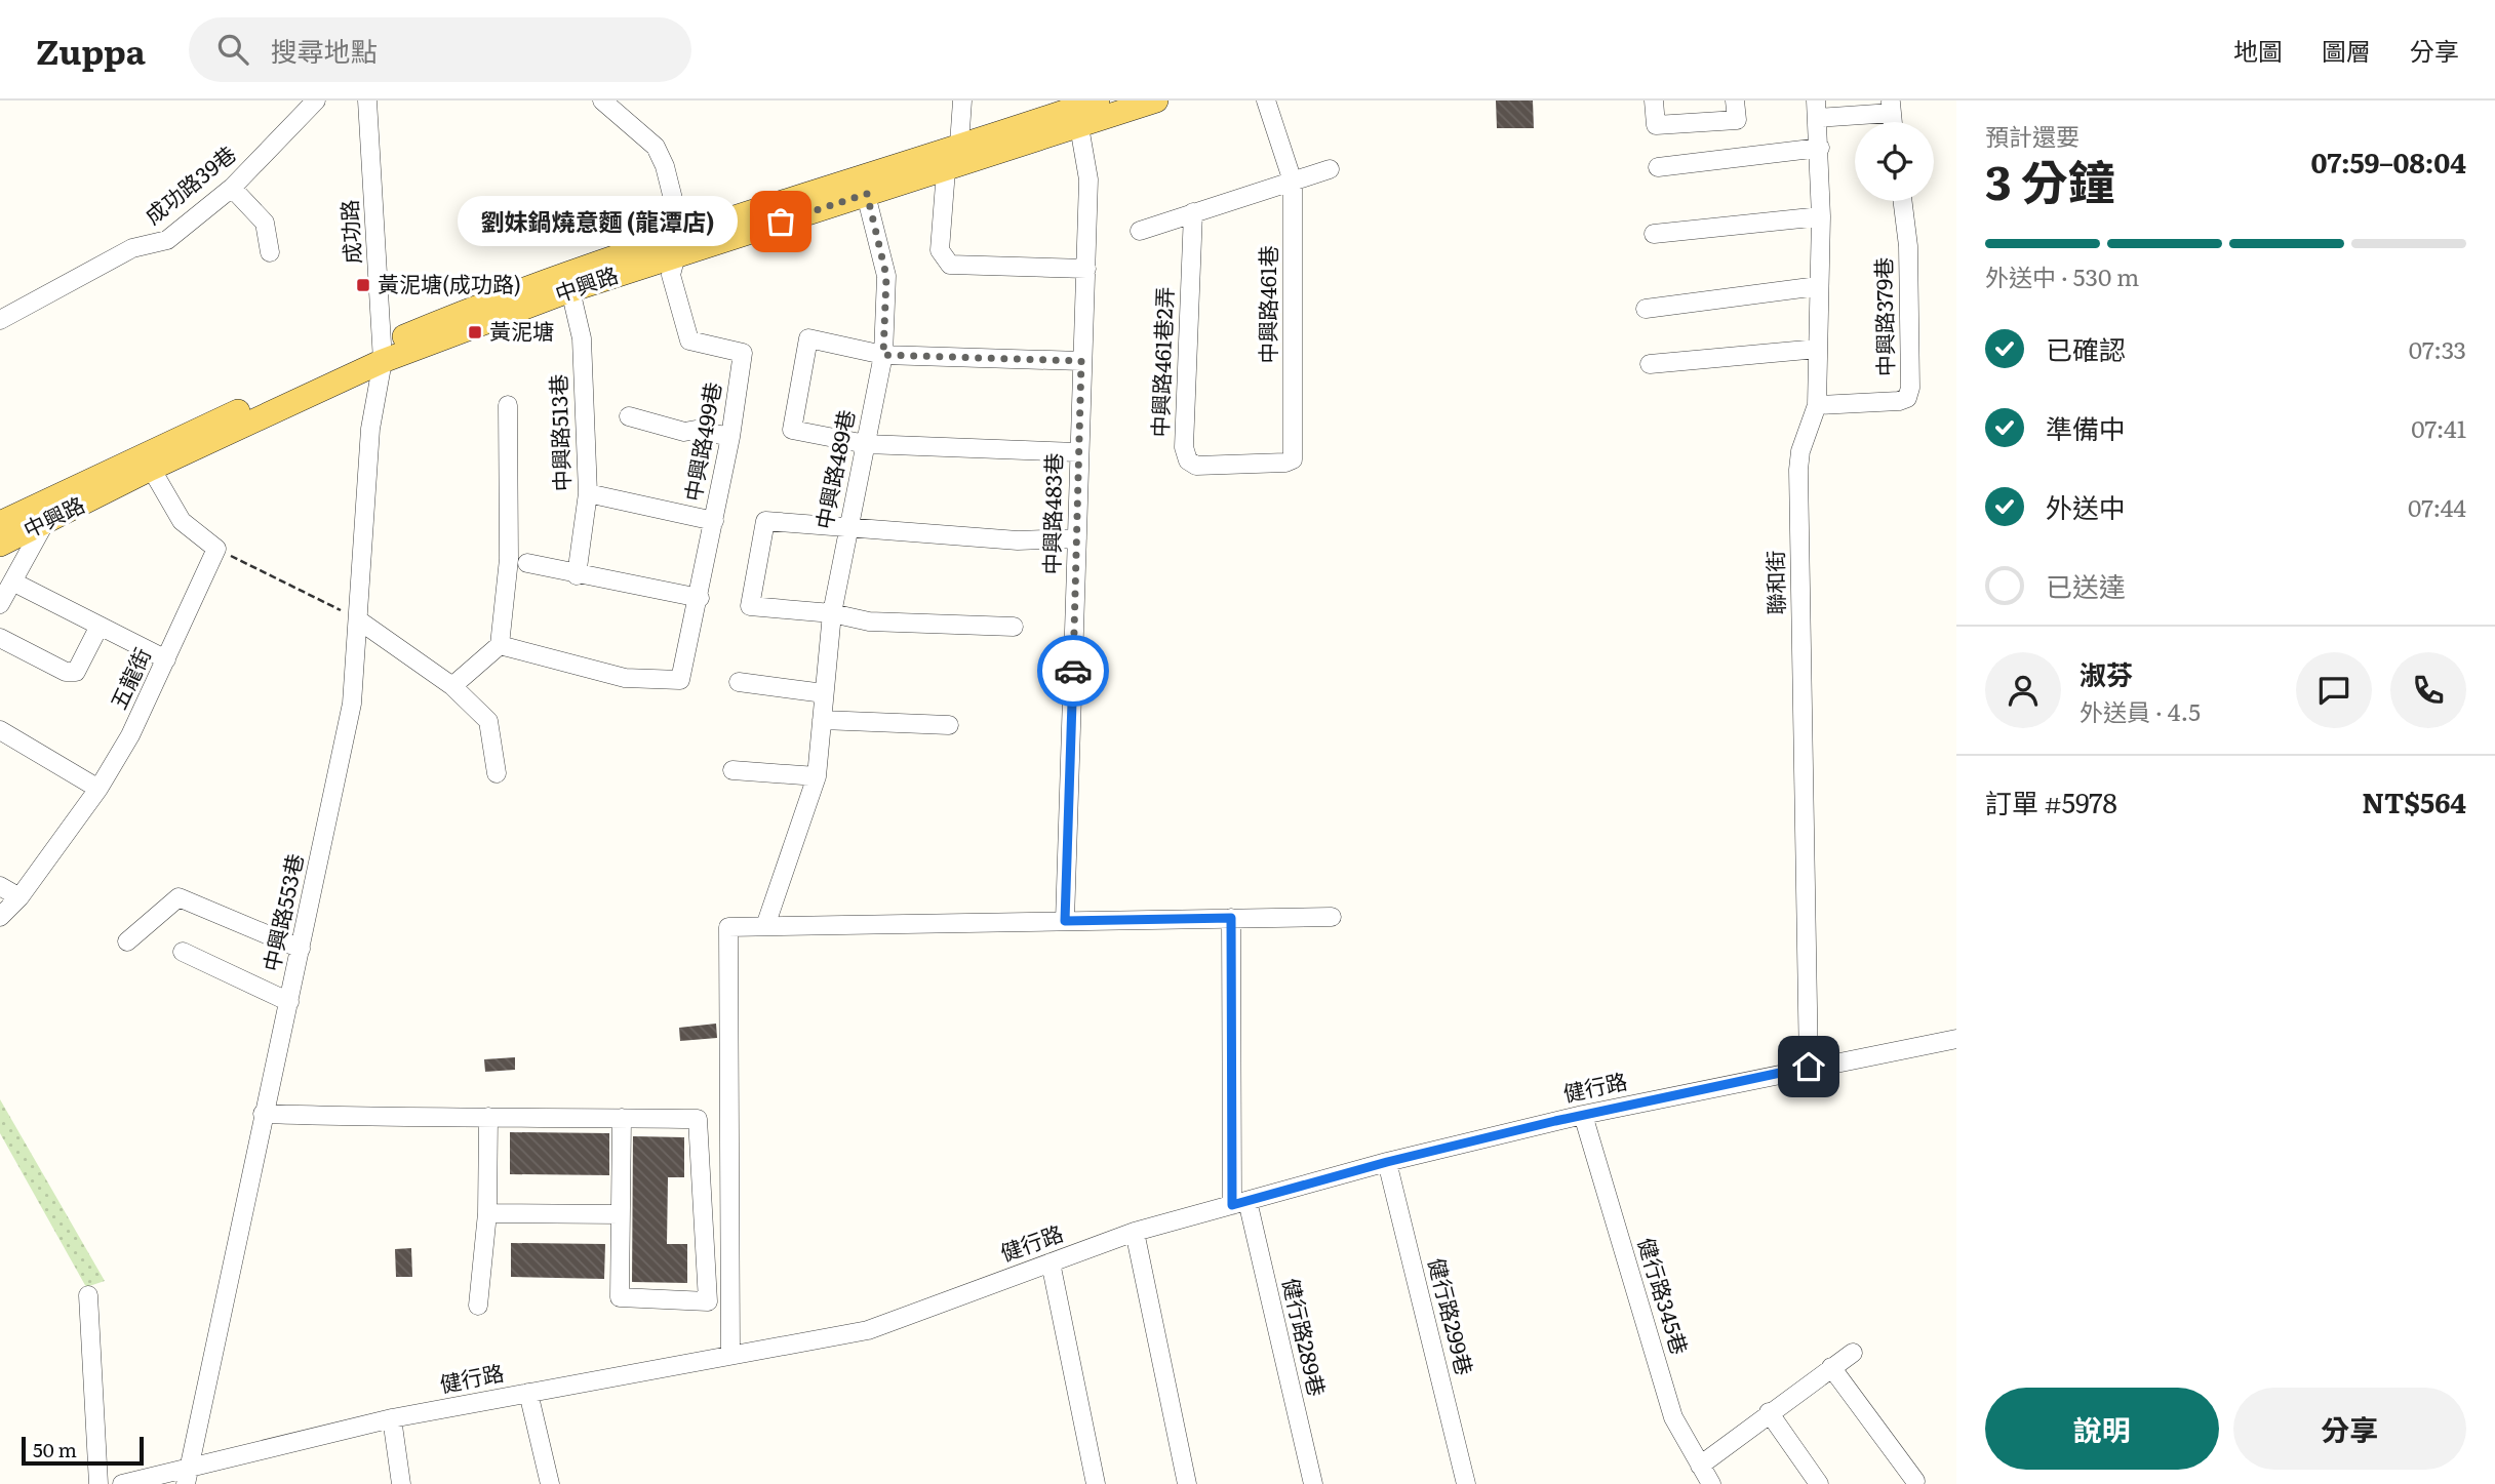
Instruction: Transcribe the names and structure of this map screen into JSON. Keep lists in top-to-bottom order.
{
  "streets": {
    "main road": ["中興路"],
    "street": [
      "成功路39巷",
      "成功路",
      "中興路461巷",
      "中興路379巷",
      "中興路461巷2弄",
      "中興路513巷",
      "中興路499巷",
      "中興路489巷",
      "中興路483巷",
      "聯和街",
      "五龍街",
      "中興路553巷",
      "健行路",
      "健行路345巷",
      "健行路299巷",
      "健行路289巷"
    ]
  },
  "crossings": [
    ["成功路", "中興路"],
    ["成功路", "中興路553巷"],
    ["中興路", "中興路513巷"],
    ["中興路", "中興路499巷"],
    ["中興路", "中興路489巷"],
    ["中興路", "中興路483巷"],
    ["中興路", "中興路553巷"],
    ["中興路461巷", "中興路461巷2弄"],
    ["中興路379巷", "聯和街"],
    ["聯和街", "健行路"],
    ["中興路553巷", "健行路"],
    ["健行路", "健行路345巷"],
    ["健行路", "健行路299巷"],
    ["健行路", "健行路289巷"]
  ],
  "places": {
    "other": ["劉妹鍋燒意麵 (龍潭店)"],
    "transit": ["黃泥塘(成功路)", "黃泥塘"]
  },
  "scale_bar": "50 m",
  "page": {
    "header": "Zuppa",
    "search": "搜尋地點",
    "nav": ["地圖", "圖層", "分享"],
    "heading": ["3 分鐘", "預計還要", "07:59–08:04"],
    "panel": [
      "淑芬",
      "外送員 · 4.5",
      "訂單 #5978",
      "NT$564"
    ],
    "bubble": "劉妹鍋燒意麵 (龍潭店)",
    "bar": "外送中 · 530 m",
    "list": [
      ["已確認", "07:33"],
      ["準備中", "07:41"],
      ["外送中", "07:44"],
      "已送達"
    ],
    "buttons": ["說明", "分享"],
    "scale": "50 m"
  }
}
